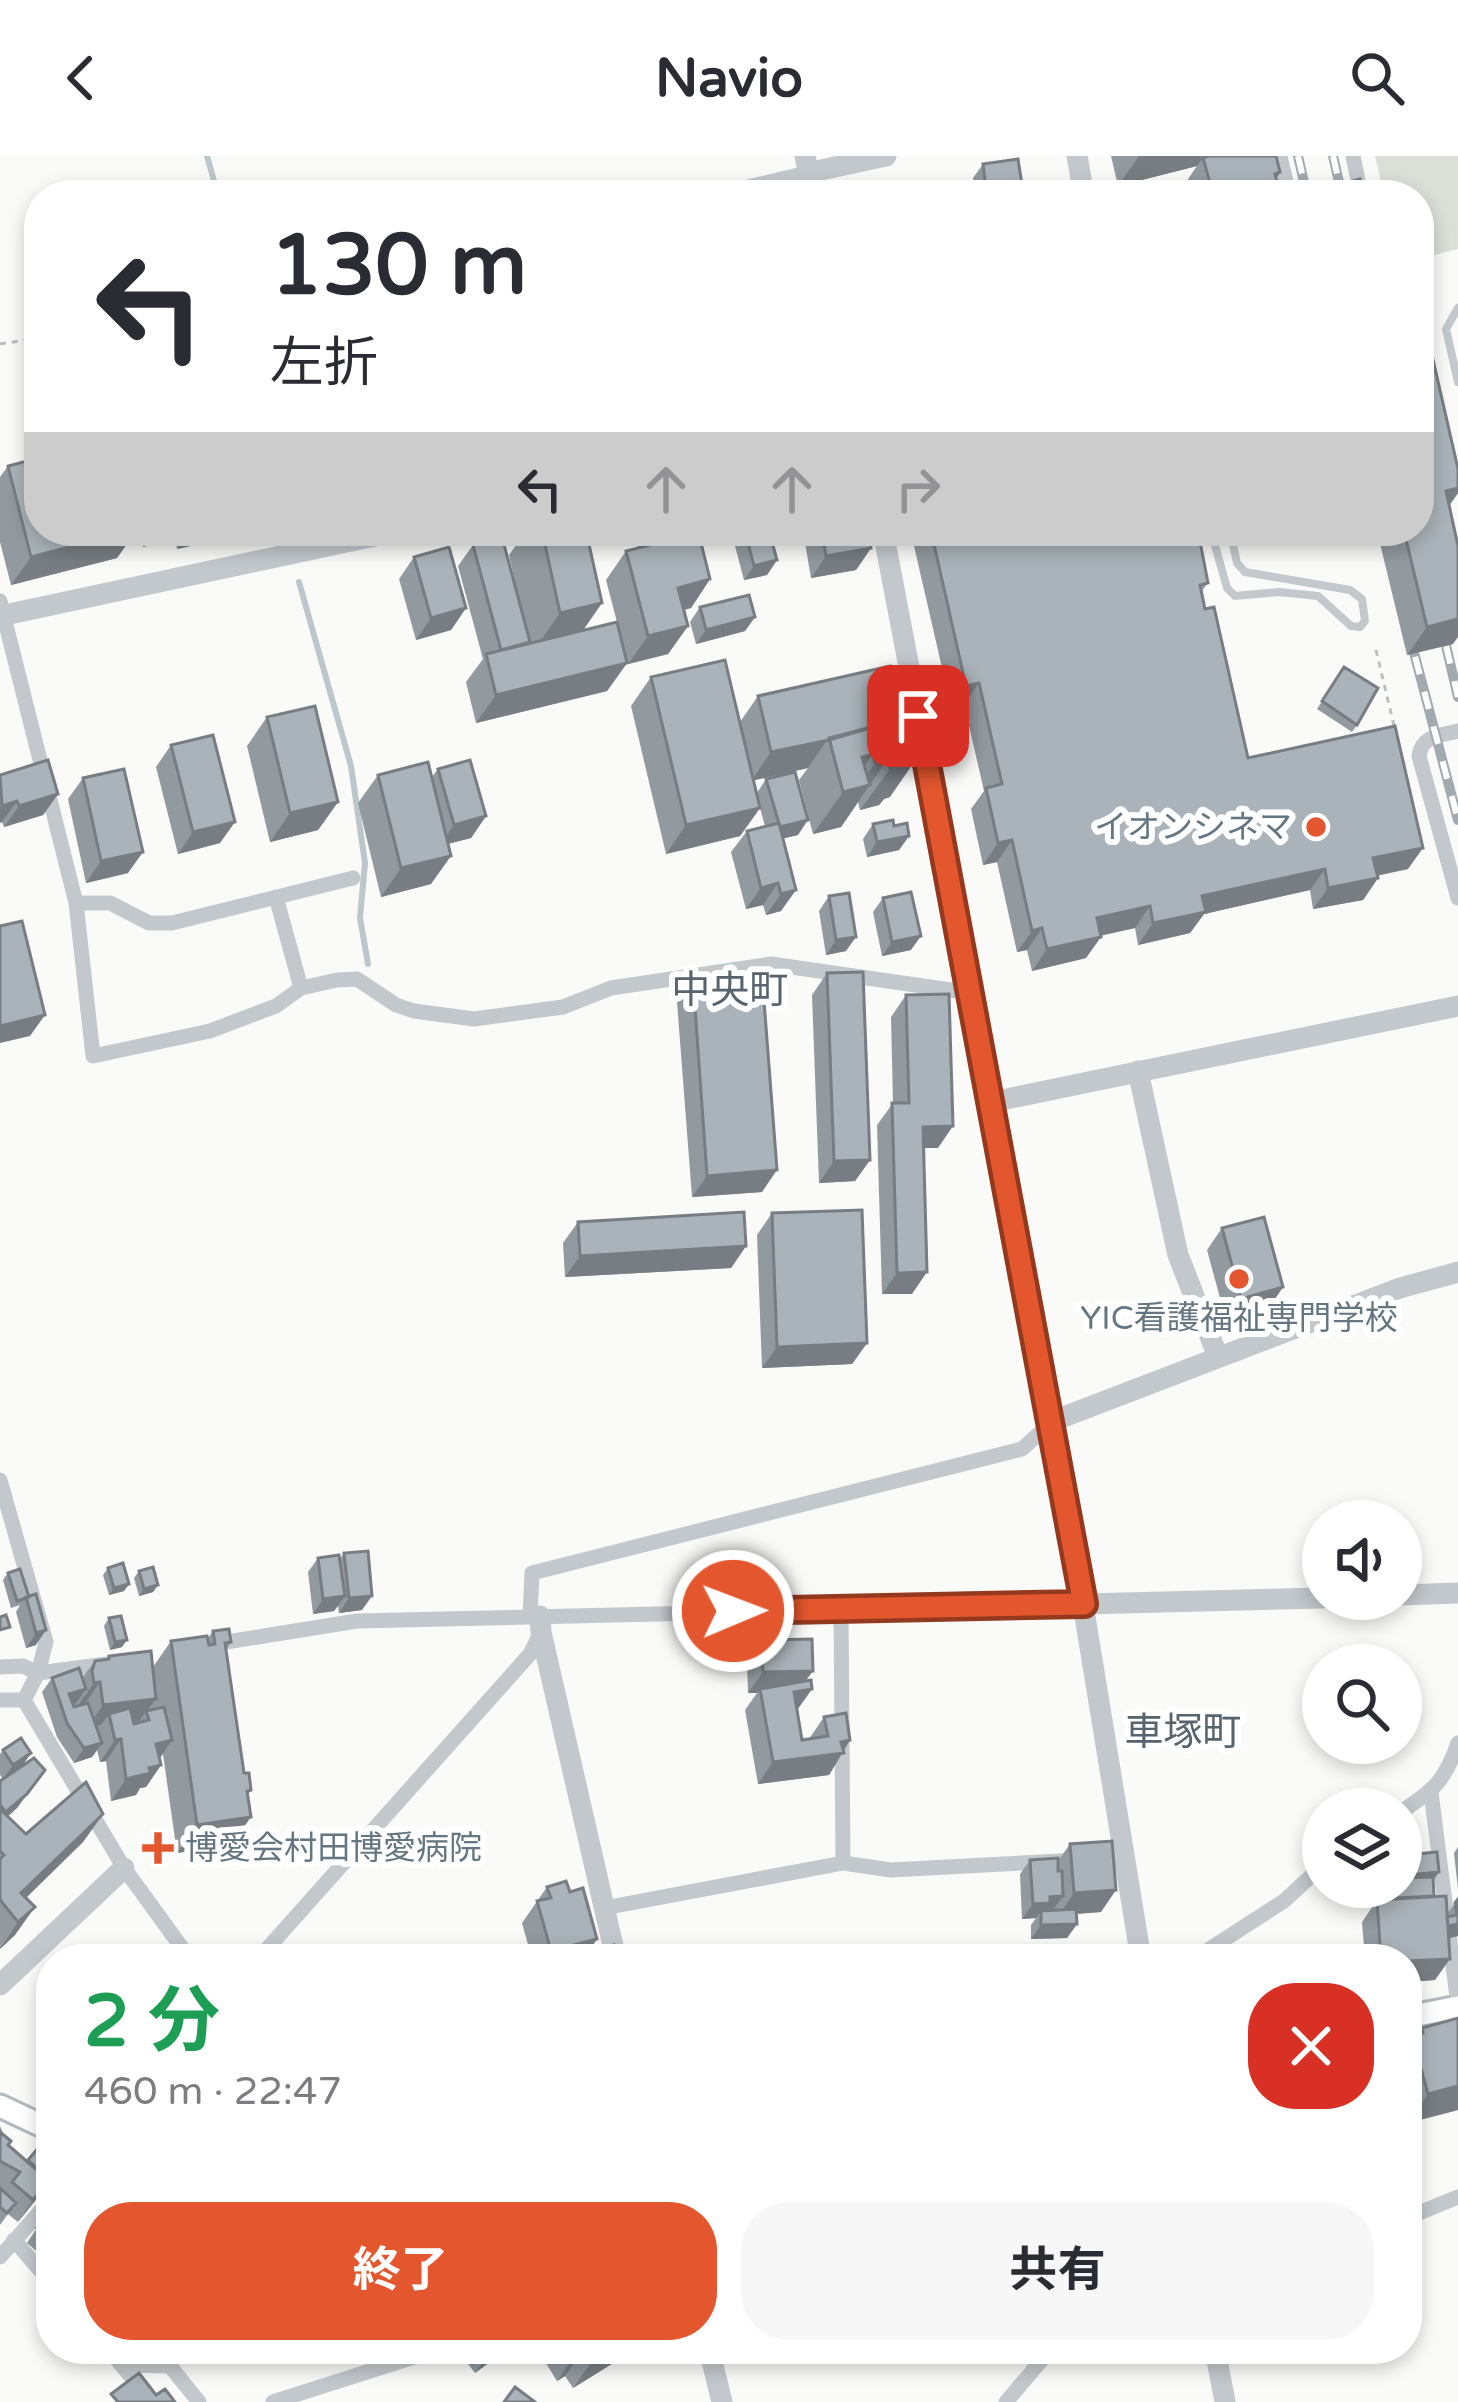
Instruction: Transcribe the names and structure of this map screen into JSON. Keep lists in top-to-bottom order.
{
  "districts": ["中央町", "車塚町"],
  "places": {
    "other": ["イオンシネマ", "YIC看護福祉専門学校"],
    "health": ["博愛会村田博愛病院"]
  },
  "page": {
    "header": "Navio",
    "turn": ["130 m", "左折"],
    "heading": ["2 分", "460 m · 22:47"],
    "buttons": ["終了", "共有"]
  }
}
